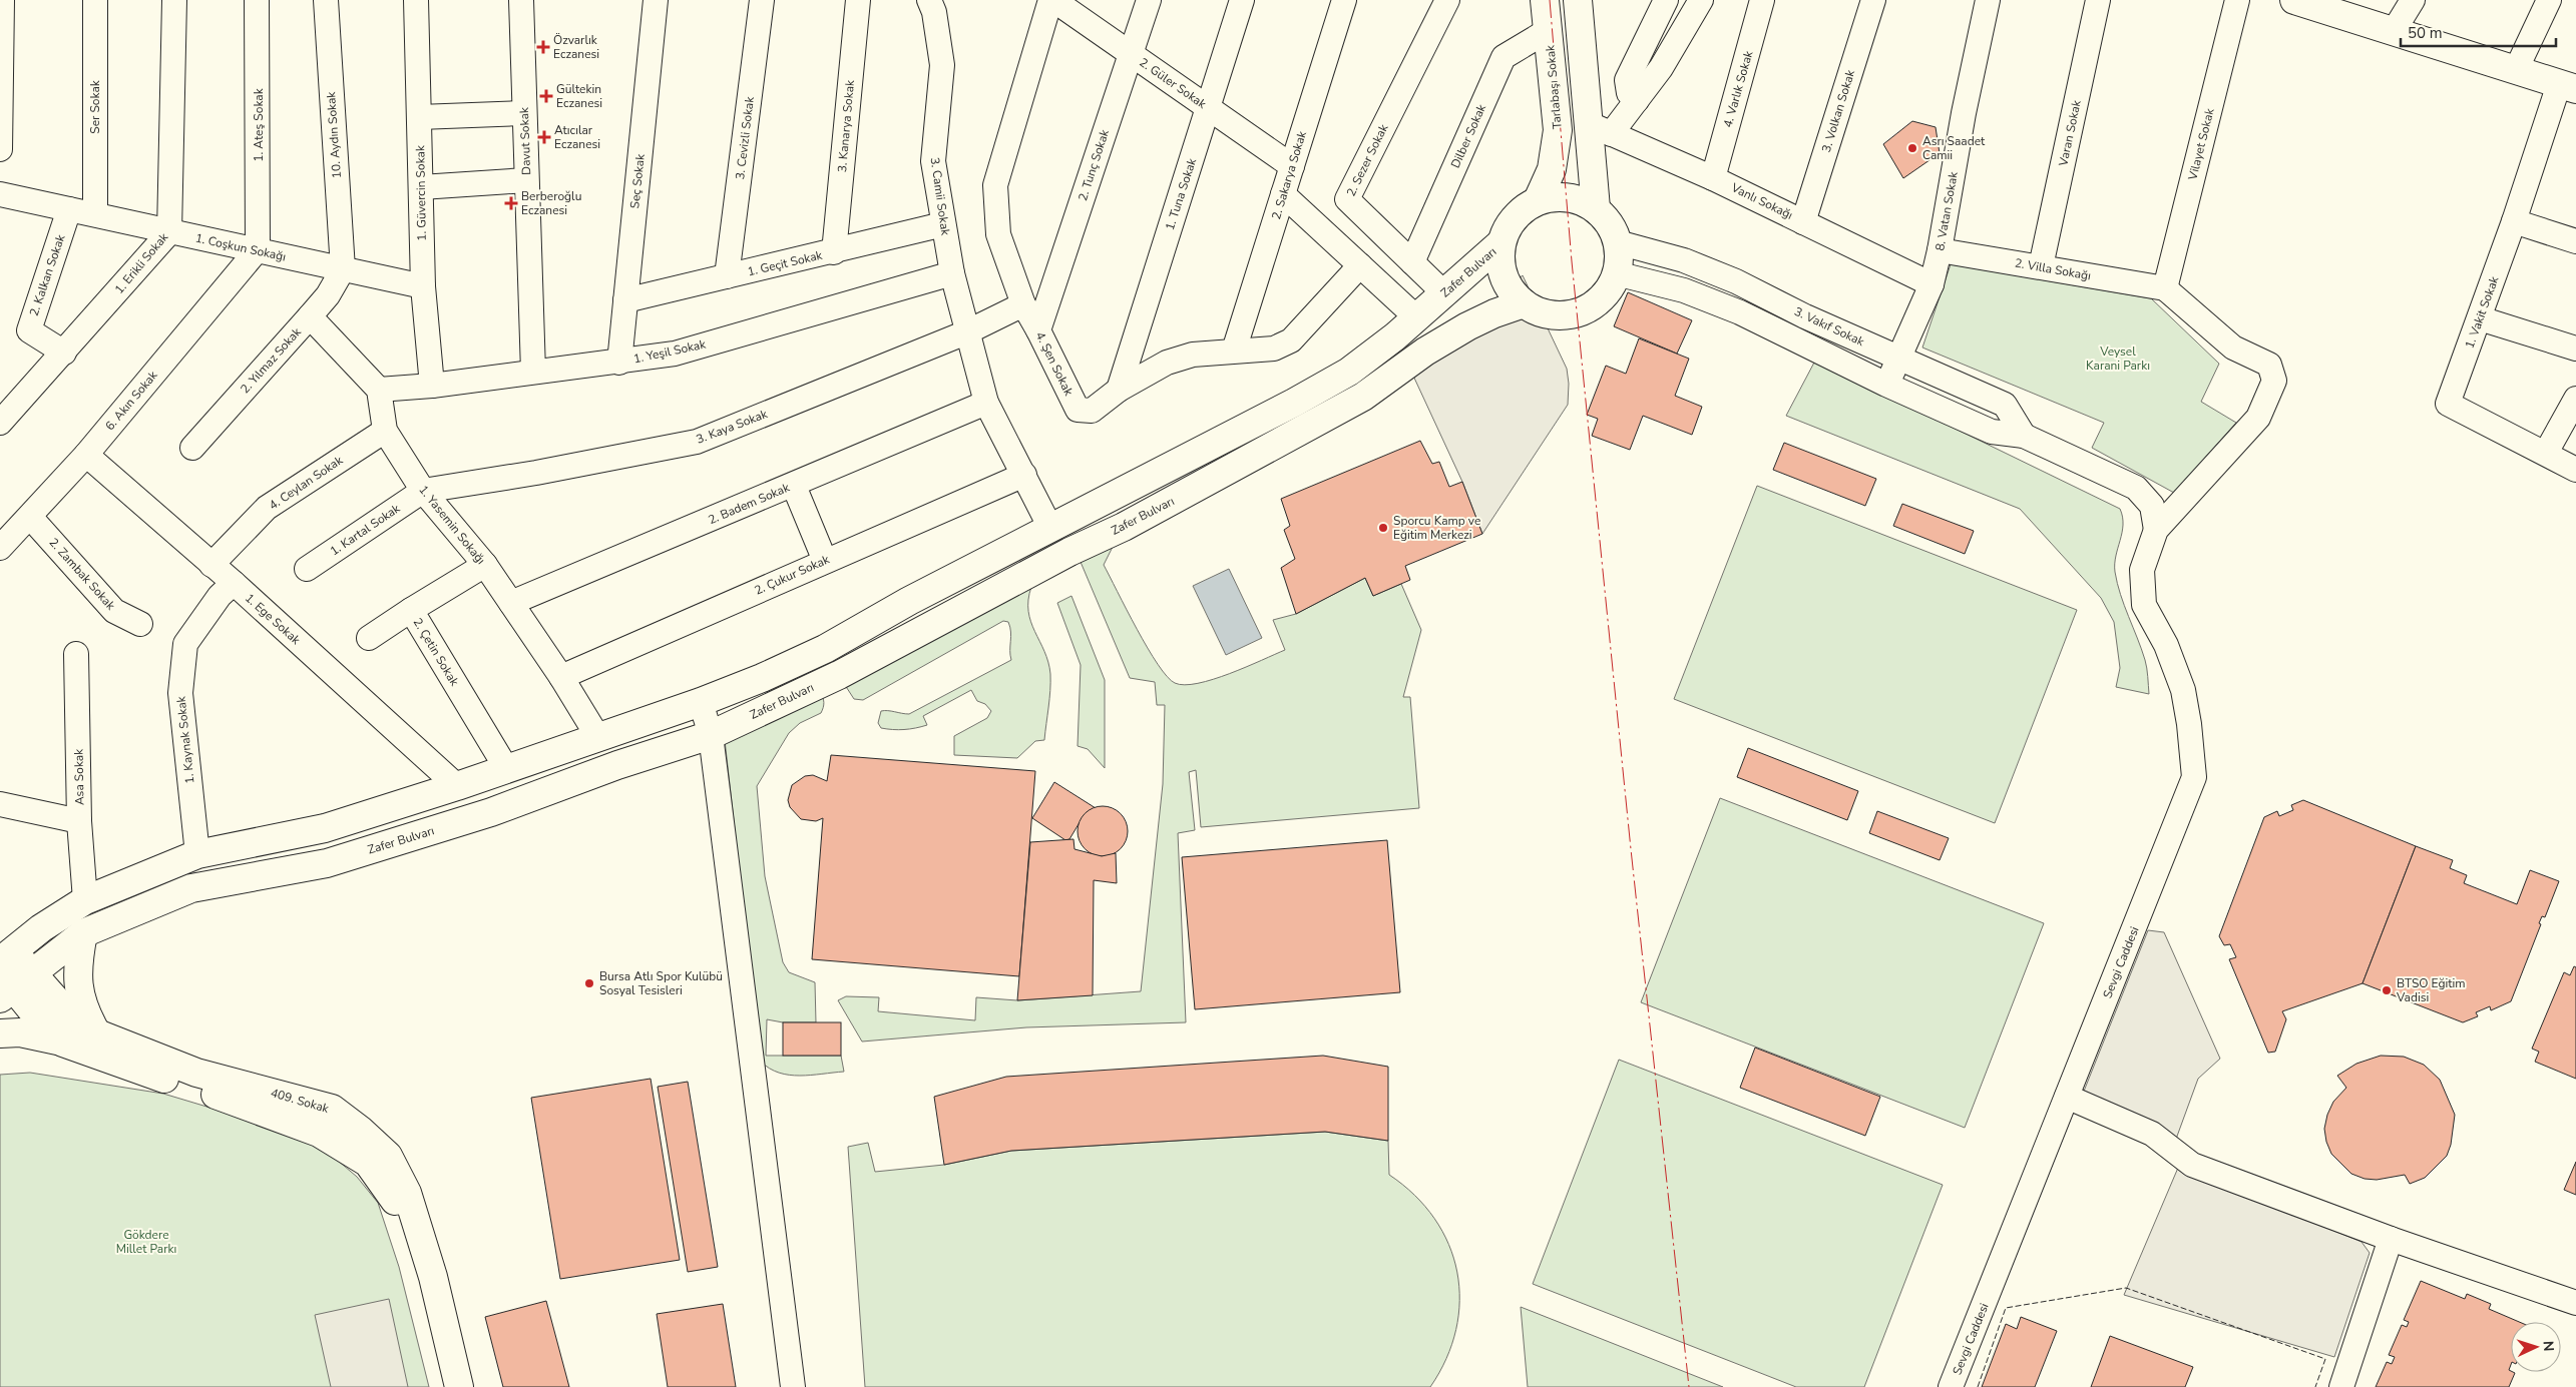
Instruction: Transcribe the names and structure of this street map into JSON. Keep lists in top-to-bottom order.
{
  "streets": {
    "main road": ["Tarlabaşı Sokak", "Zafer Bulvarı", "409. Sokak"],
    "street": [
      "2. Güler Sokak",
      "4. Varlık Sokak",
      "Ser Sokak",
      "3. Volkan Sokak",
      "1. Ateş Sokak",
      "3. Kanarya Sokak",
      "Varan Sokak",
      "10. Aydın Sokak",
      "Dilber Sokak",
      "3. Cevizli Sokak",
      "Davut Sokak",
      "Vilayet Sokak",
      "2. Sezer Sokak",
      "2. Tunç Sokak",
      "2. Sakarya Sokak",
      "Seç Sokak",
      "1. Güvercin Sokak",
      "1. Tuna Sokak",
      "3. Camii Sokak",
      "Vanlı Sokağı",
      "8. Vatan Sokak",
      "1. Coşkun Sokağı",
      "1. Erikli Sokak",
      "1. Geçit Sokak",
      "2. Villa Sokağı",
      "2. Kalkan Sokak",
      "1. Vakit Sokak",
      "3. Vakıf Sokak",
      "1. Yeşil Sokak",
      "2. Yılmaz Sokak",
      "4. Şen Sokak",
      "6. Akın Sokak",
      "3. Kaya Sokak",
      "4. Ceylan Sokak",
      "2. Badem Sokak",
      "1. Yasemin Sokağı",
      "1. Kartal Sokak",
      "2. Zambak Sokak",
      "2. Çukur Sokak",
      "1. Ege Sokak",
      "2. Çetin Sokak",
      "1. Kaynak Sokak",
      "Asa Sokak",
      "Sevgi Caddesi"
    ]
  },
  "crossings": [
    ["2. Güler Sokak", "2. Tunç Sokak"],
    ["2. Güler Sokak", "2. Sakarya Sokak"],
    ["2. Güler Sokak", "1. Tuna Sokak"],
    ["2. Güler Sokak", "4. Şen Sokak"],
    ["Tarlabaşı Sokak", "Dilber Sokak"],
    ["Tarlabaşı Sokak", "Zafer Bulvarı"],
    ["Tarlabaşı Sokak", "3. Vakıf Sokak"],
    ["4. Varlık Sokak", "Vanlı Sokağı"],
    ["Ser Sokak", "1. Coşkun Sokağı"],
    ["3. Volkan Sokak", "Vanlı Sokağı"],
    ["1. Ateş Sokak", "1. Coşkun Sokağı"],
    ["1. Ateş Sokak", "6. Akın Sokak"],
    ["3. Kanarya Sokak", "1. Geçit Sokak"],
    ["Varan Sokak", "2. Villa Sokağı"],
    ["10. Aydın Sokak", "1. Coşkun Sokağı"],
    ["10. Aydın Sokak", "2. Yılmaz Sokak"],
    ["Dilber Sokak", "2. Sezer Sokak"],
    ["3. Cevizli Sokak", "1. Geçit Sokak"],
    ["Davut Sokak", "1. Yeşil Sokak"],
    ["Vilayet Sokak", "2. Villa Sokağı"],
    ["2. Sezer Sokak", "Zafer Bulvarı"],
    ["2. Tunç Sokak", "4. Şen Sokak"],
    ["2. Sakarya Sokak", "4. Şen Sokak"],
    ["Seç Sokak", "1. Geçit Sokak"],
    ["Seç Sokak", "1. Yeşil Sokak"],
    ["1. Güvercin Sokak", "1. Coşkun Sokağı"],
    ["1. Güvercin Sokak", "1. Yeşil Sokak"],
    ["1. Tuna Sokak", "4. Şen Sokak"],
    ["3. Camii Sokak", "1. Geçit Sokak"],
    ["3. Camii Sokak", "1. Yeşil Sokak"],
    ["3. Camii Sokak", "3. Kaya Sokak"],
    ["Vanlı Sokağı", "8. Vatan Sokak"],
    ["8. Vatan Sokak", "2. Villa Sokağı"],
    ["8. Vatan Sokak", "3. Vakıf Sokak"],
    ["1. Coşkun Sokağı", "1. Erikli Sokak"],
    ["1. Coşkun Sokağı", "2. Kalkan Sokak"],
    ["1. Coşkun Sokağı", "2. Yılmaz Sokak"],
    ["1. Coşkun Sokağı", "6. Akın Sokak"],
    ["1. Erikli Sokak", "2. Kalkan Sokak"],
    ["Zafer Bulvarı", "3. Vakıf Sokak"],
    ["Zafer Bulvarı", "1. Yasemin Sokağı"],
    ["Zafer Bulvarı", "1. Ege Sokak"],
    ["Zafer Bulvarı", "2. Çetin Sokak"],
    ["Zafer Bulvarı", "1. Kaynak Sokak"],
    ["Zafer Bulvarı", "Asa Sokak"],
    ["Zafer Bulvarı", "409. Sokak"],
    ["1. Yeşil Sokak", "1. Yasemin Sokağı"],
    ["4. Şen Sokak", "3. Kaya Sokak"],
    ["6. Akın Sokak", "2. Zambak Sokak"],
    ["6. Akın Sokak", "1. Ege Sokak"],
    ["3. Kaya Sokak", "1. Yasemin Sokağı"],
    ["3. Kaya Sokak", "1. Kartal Sokak"],
    ["4. Ceylan Sokak", "1. Yasemin Sokağı"],
    ["4. Ceylan Sokak", "1. Ege Sokak"],
    ["2. Badem Sokak", "1. Yasemin Sokağı"],
    ["1. Yasemin Sokağı", "1. Kartal Sokak"],
    ["1. Yasemin Sokağı", "2. Çukur Sokak"],
    ["1. Yasemin Sokağı", "2. Çetin Sokak"],
    ["1. Ege Sokak", "1. Kaynak Sokak"]
  ],
  "parks": ["Veysel Karani Parkı", "Gökdere Millet Parkı"],
  "places": {
    "health": [
      "Özvarlık Eczanesi",
      "Gültekin Eczanesi",
      "Atıcılar Eczanesi",
      "Berberoğlu Eczanesi"
    ],
    "other": [
      "Asrı Saadet Camii",
      "Sporcu Kamp ve Eğitim Merkezi",
      "Bursa Atlı Spor Kulübü Sosyal Tesisleri",
      "BTSO Eğitim Vadisi"
    ]
  },
  "scale_bar": "50 m",
  "north": "right"
}
